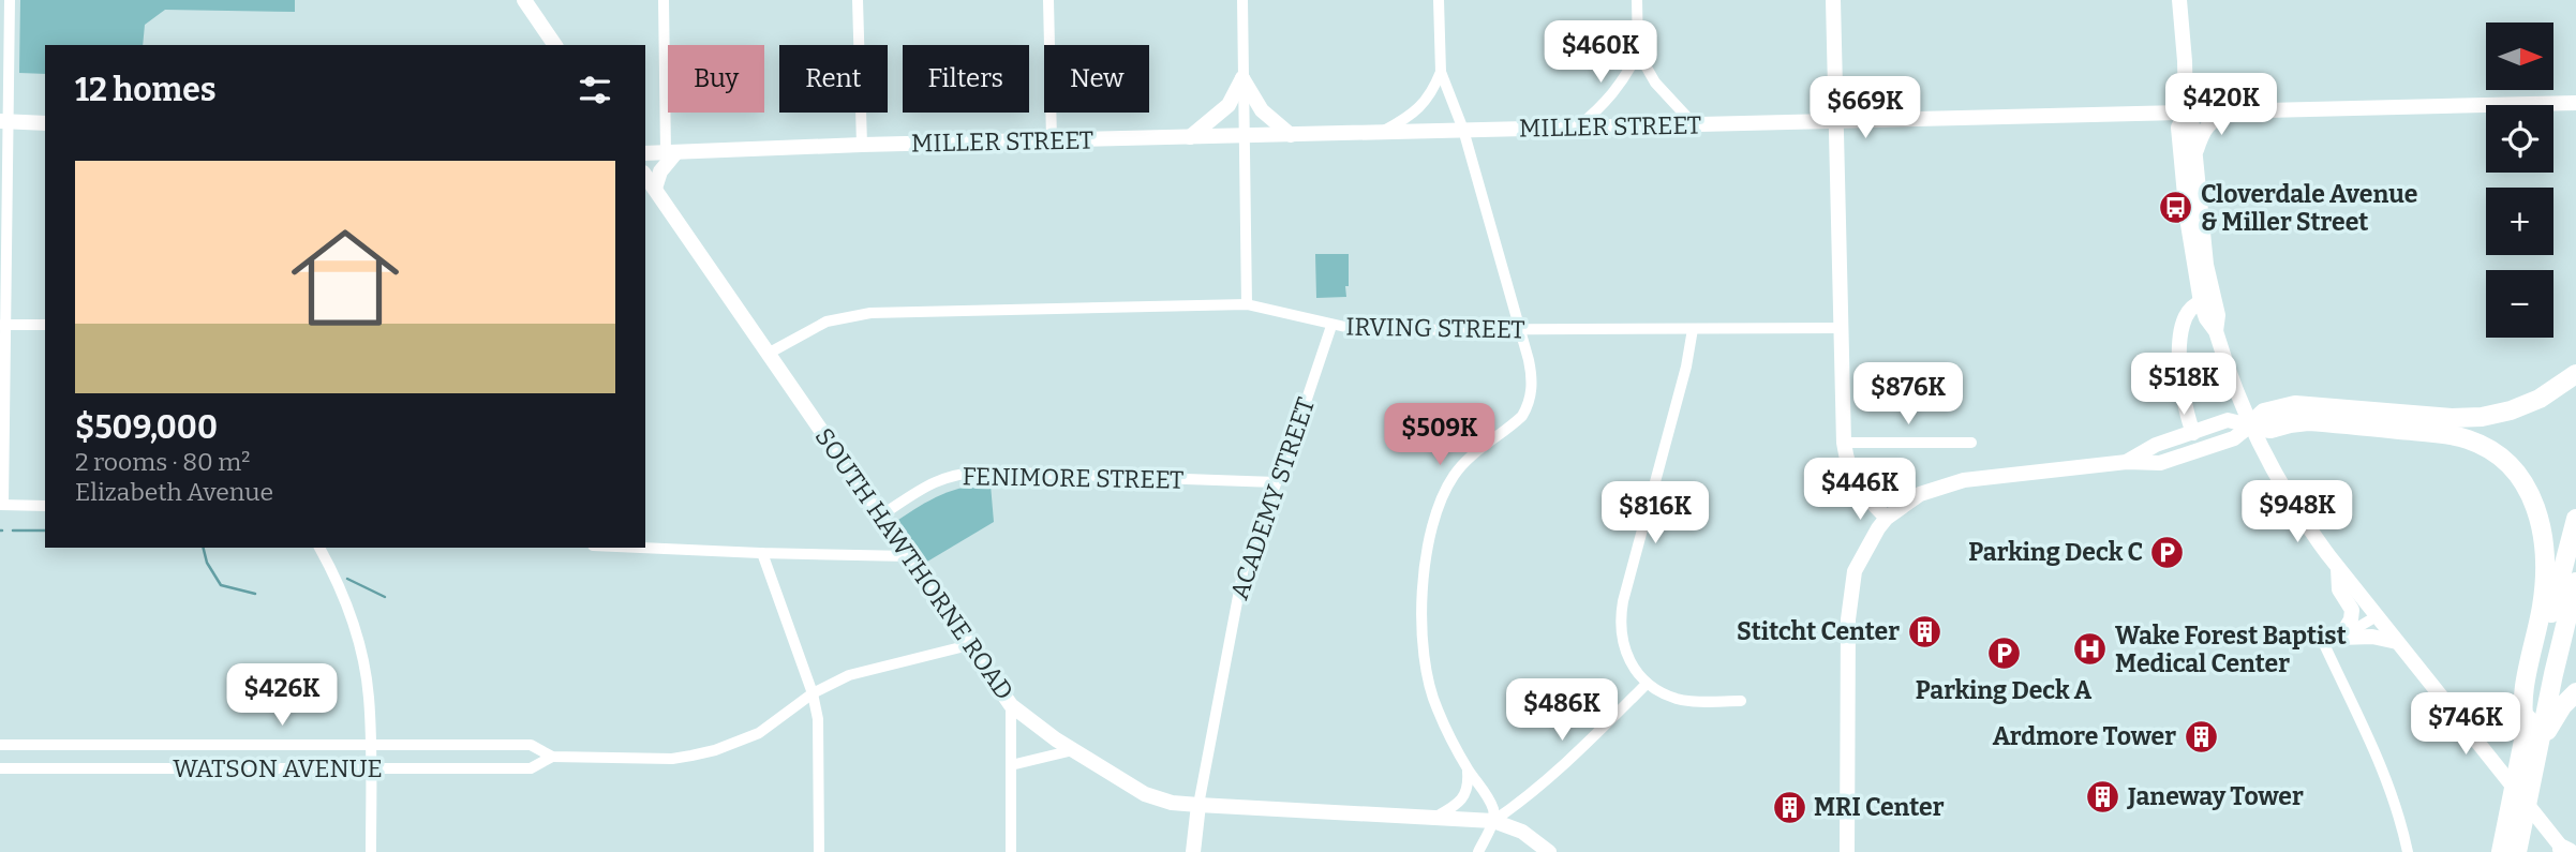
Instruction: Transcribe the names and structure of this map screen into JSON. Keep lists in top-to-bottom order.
{
  "streets": {
    "main road": ["MILLER STREET", "SOUTH HAWTHORNE ROAD"],
    "street": [
      "IRVING STREET",
      "FENIMORE STREET",
      "ACADEMY STREET",
      "WATSON AVENUE"
    ]
  },
  "crossings": [
    ["IRVING STREET", "ACADEMY STREET"],
    ["IRVING STREET", "SOUTH HAWTHORNE ROAD"],
    ["FENIMORE STREET", "ACADEMY STREET"],
    ["FENIMORE STREET", "SOUTH HAWTHORNE ROAD"],
    ["ACADEMY STREET", "SOUTH HAWTHORNE ROAD"],
    ["SOUTH HAWTHORNE ROAD", "WATSON AVENUE"]
  ],
  "places": {
    "bus stop": ["Cloverdale Avenue & Miller Street"],
    "parking": ["Parking Deck C", "Parking Deck A"],
    "building": [
      "Stitcht Center",
      "Ardmore Tower",
      "Janeway Tower",
      "MRI Center"
    ],
    "hospital": ["Wake Forest Baptist Medical Center"]
  },
  "north": "right",
  "page": {
    "price": [
      "$460K",
      "$420K",
      "$669K",
      "$518K",
      "$876K",
      "$509K",
      "$446K",
      "$948K",
      "$816K",
      "$426K",
      "$486K",
      "$746K"
    ],
    "map_buttons": ["+", "−"],
    "chip": [
      "Buy",
      "Rent",
      "Filters",
      "New"
    ],
    "heading": "12 homes",
    "list": [
      {
        "name": "$509,000",
        "note": "2 rooms · 80 m² · Elizabeth Avenue"
      }
    ]
  }
}
